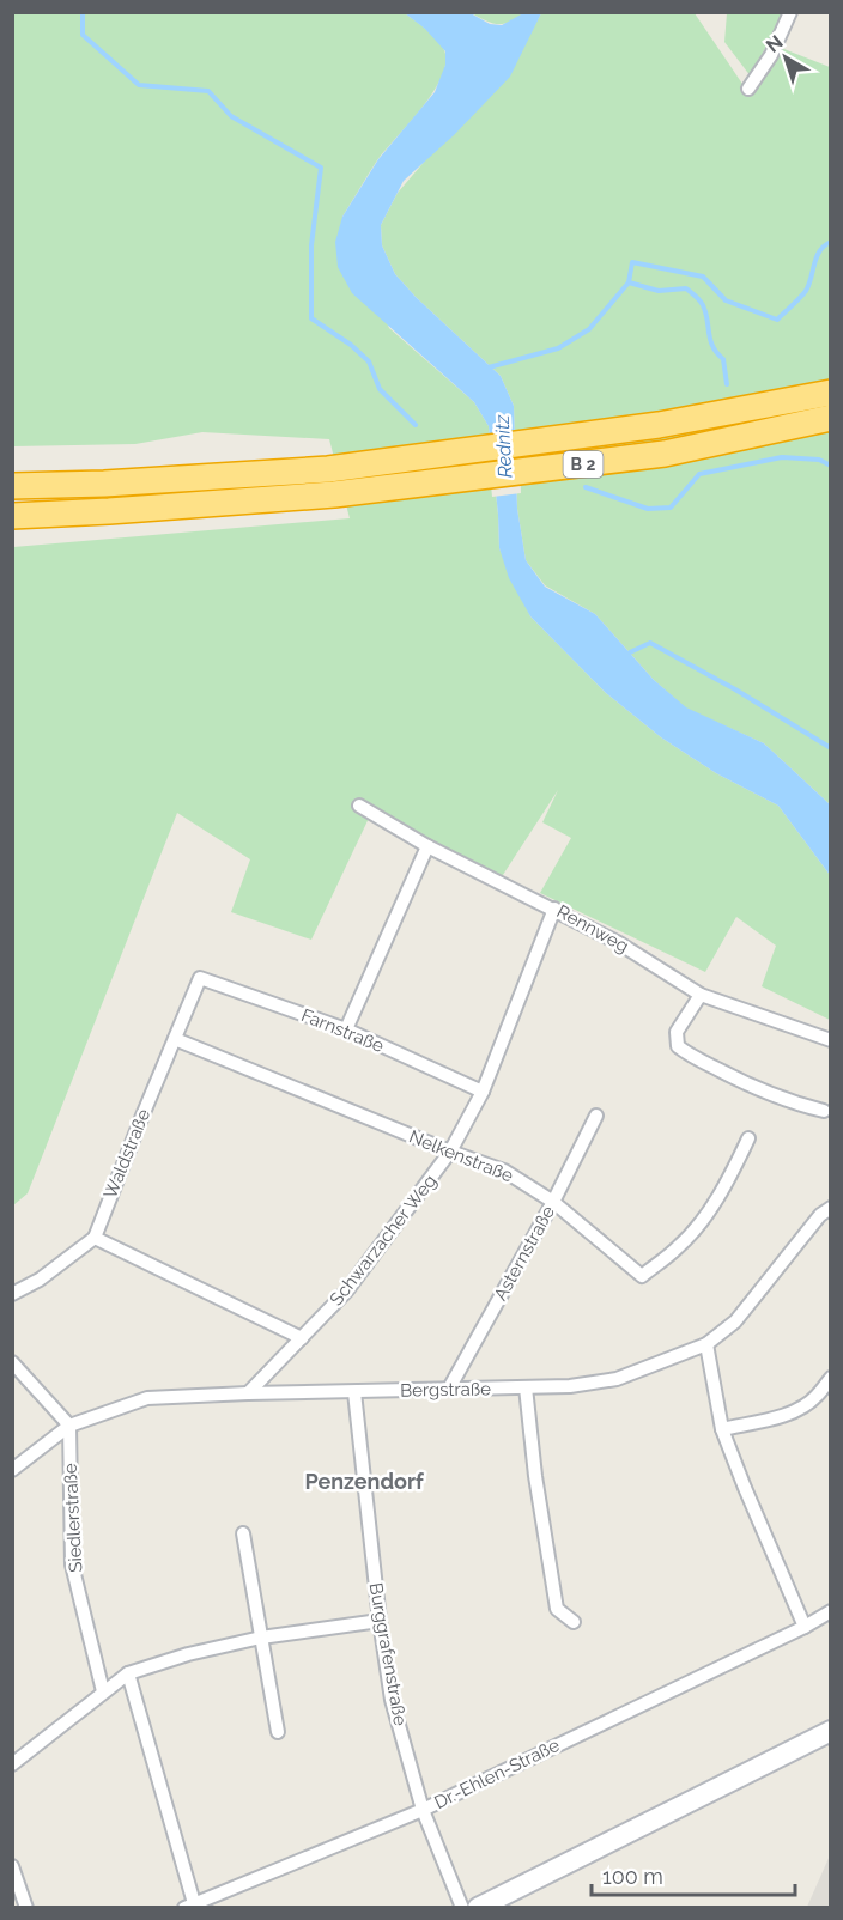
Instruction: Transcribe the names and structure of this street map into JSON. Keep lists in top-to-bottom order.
{
  "streets": {
    "highway": ["B 2"],
    "street": [
      "Rennweg",
      "Farnstraße",
      "Waldstraße",
      "Nelkenstraße",
      "Schwarzacher Weg",
      "Asternstraße",
      "Bergstraße",
      "Siedlerstraße",
      "Burggrafenstraße",
      "Dr.-Ehlen-Straße"
    ]
  },
  "crossings": [
    ["Rennweg", "Schwarzacher Weg"],
    ["Farnstraße", "Waldstraße"],
    ["Farnstraße", "Schwarzacher Weg"],
    ["Waldstraße", "Nelkenstraße"],
    ["Nelkenstraße", "Schwarzacher Weg"],
    ["Nelkenstraße", "Asternstraße"],
    ["Schwarzacher Weg", "Bergstraße"],
    ["Asternstraße", "Bergstraße"],
    ["Bergstraße", "Siedlerstraße"],
    ["Bergstraße", "Burggrafenstraße"],
    ["Burggrafenstraße", "Dr.-Ehlen-Straße"]
  ],
  "districts": ["Penzendorf"],
  "water": ["Rednitz"],
  "scale_bar": "100 m",
  "north": "top left"
}
